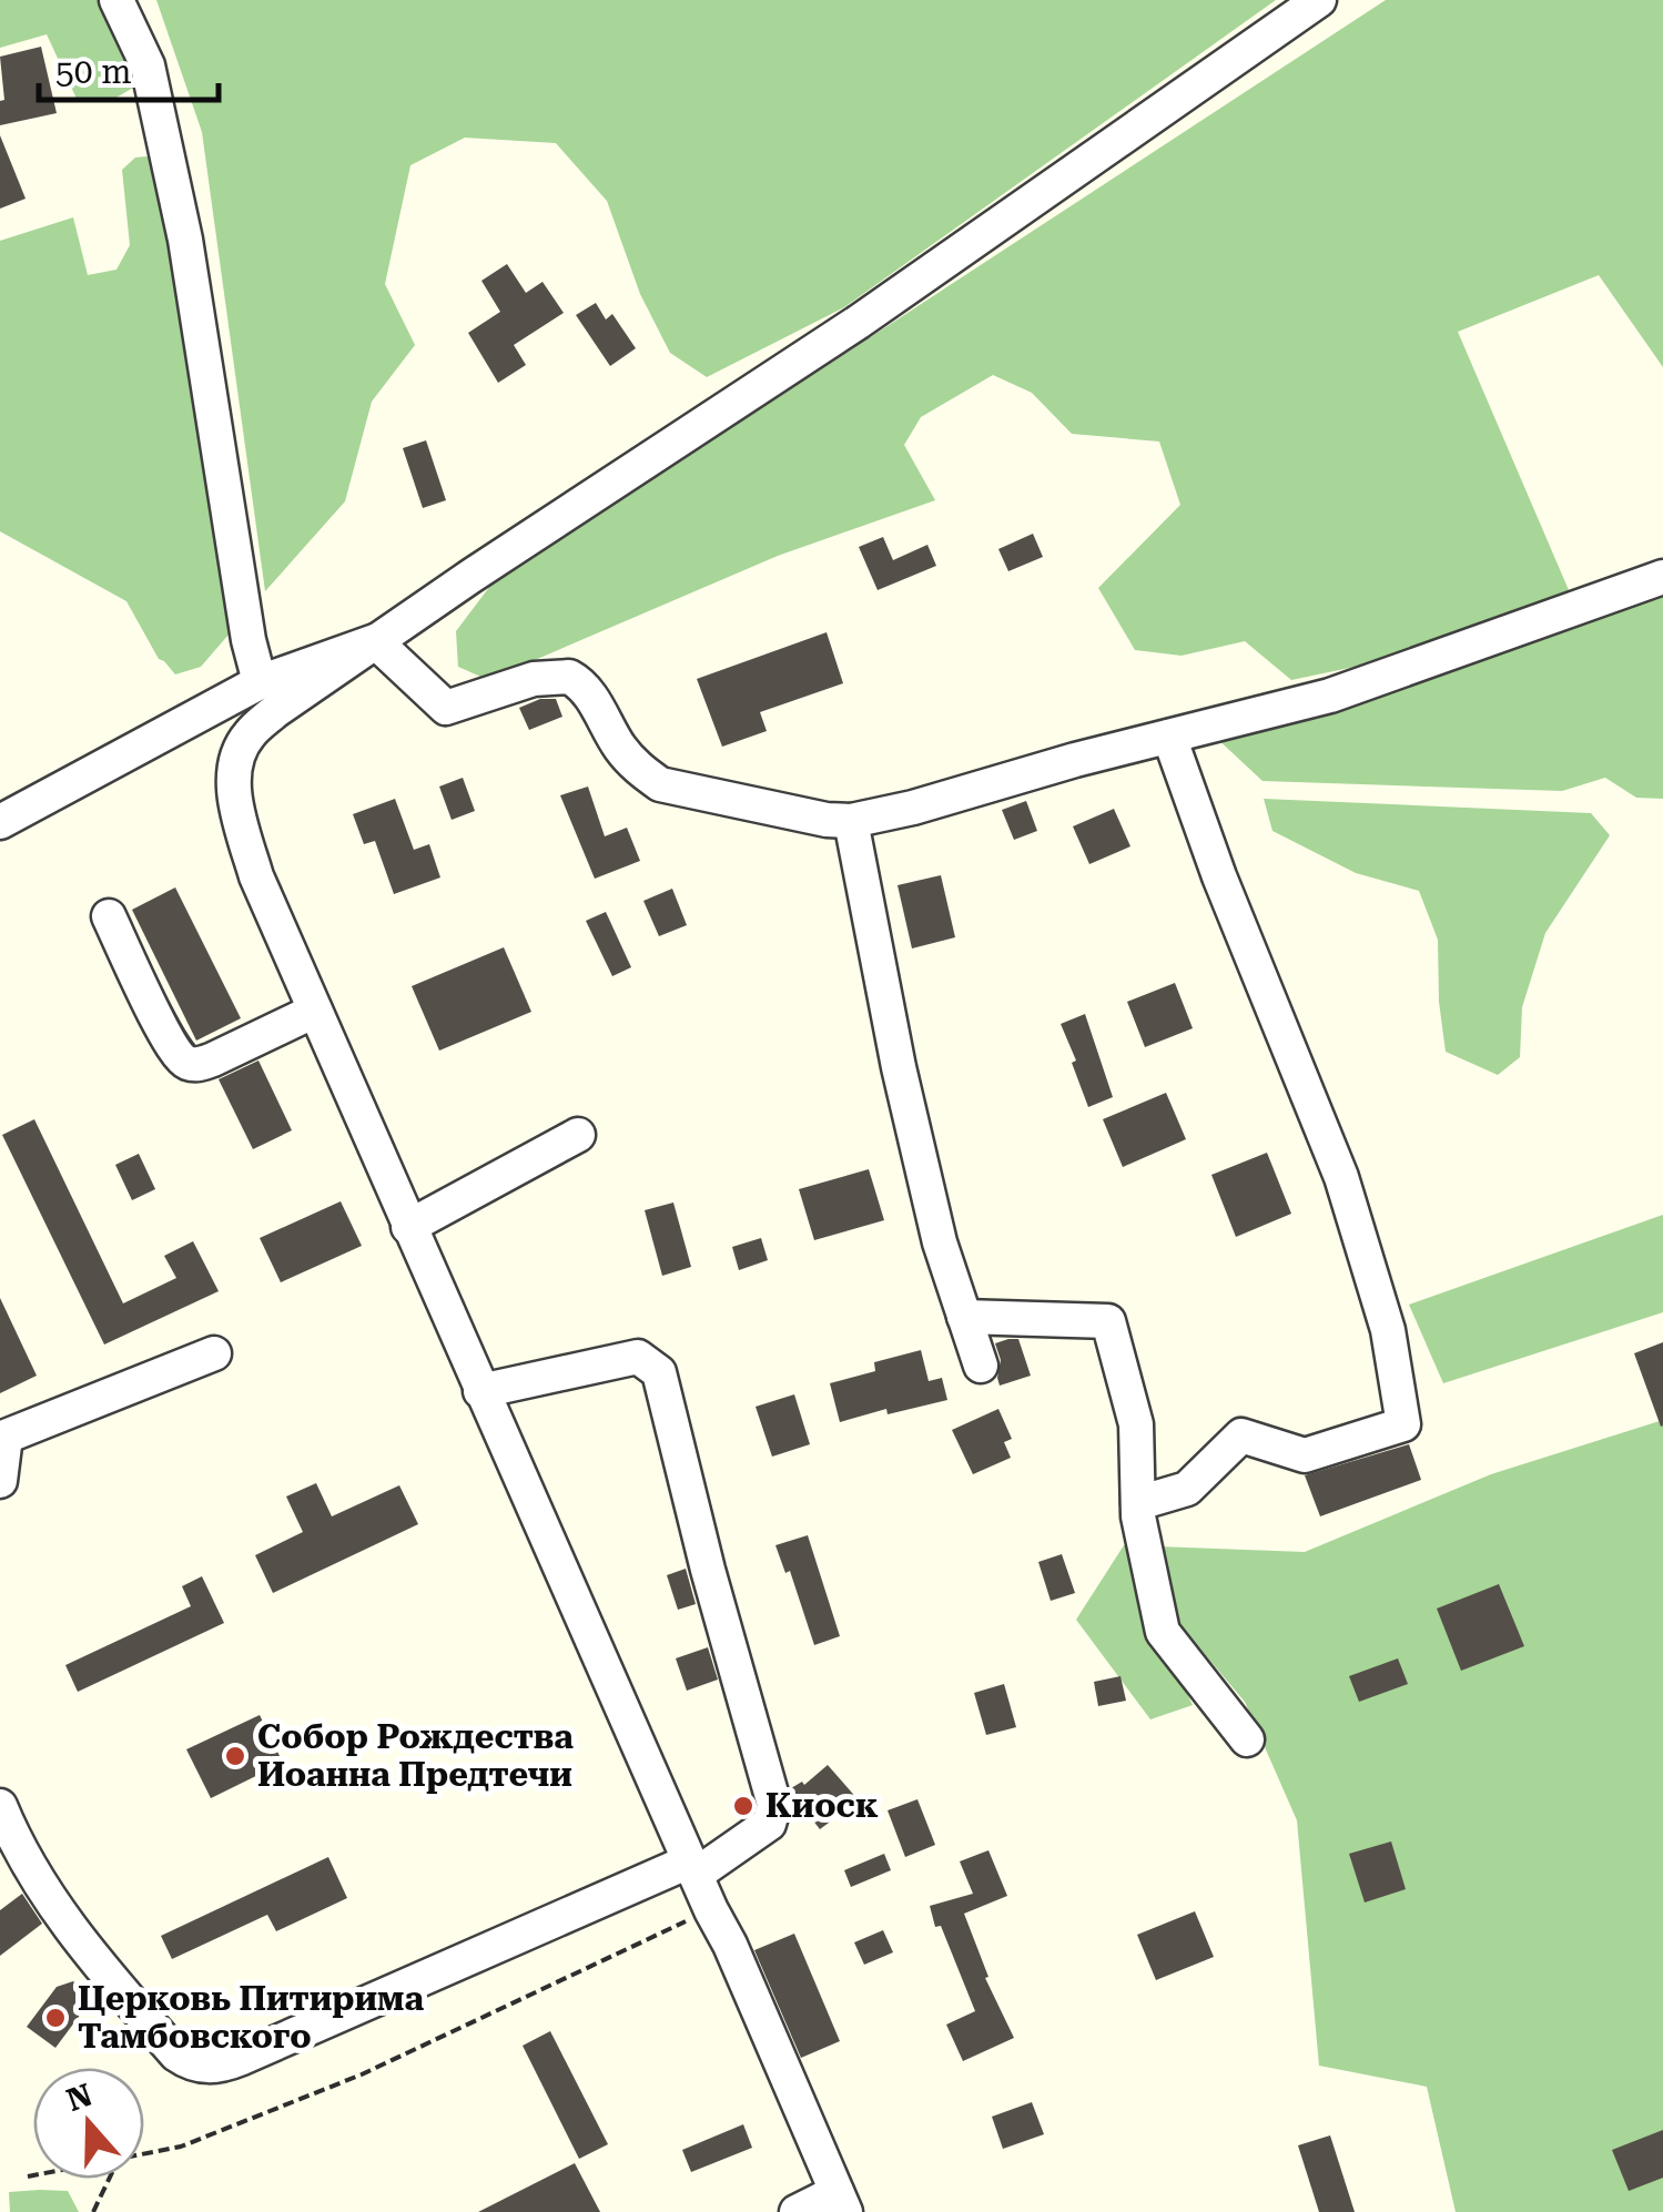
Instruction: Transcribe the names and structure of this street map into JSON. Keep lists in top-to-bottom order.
{
  "places": ["Собор Рождества Иоанна Предтечи", "Киоск", "Церковь Питирима Тамбовского"],
  "scale_bar": "50 m",
  "north": "top"
}
